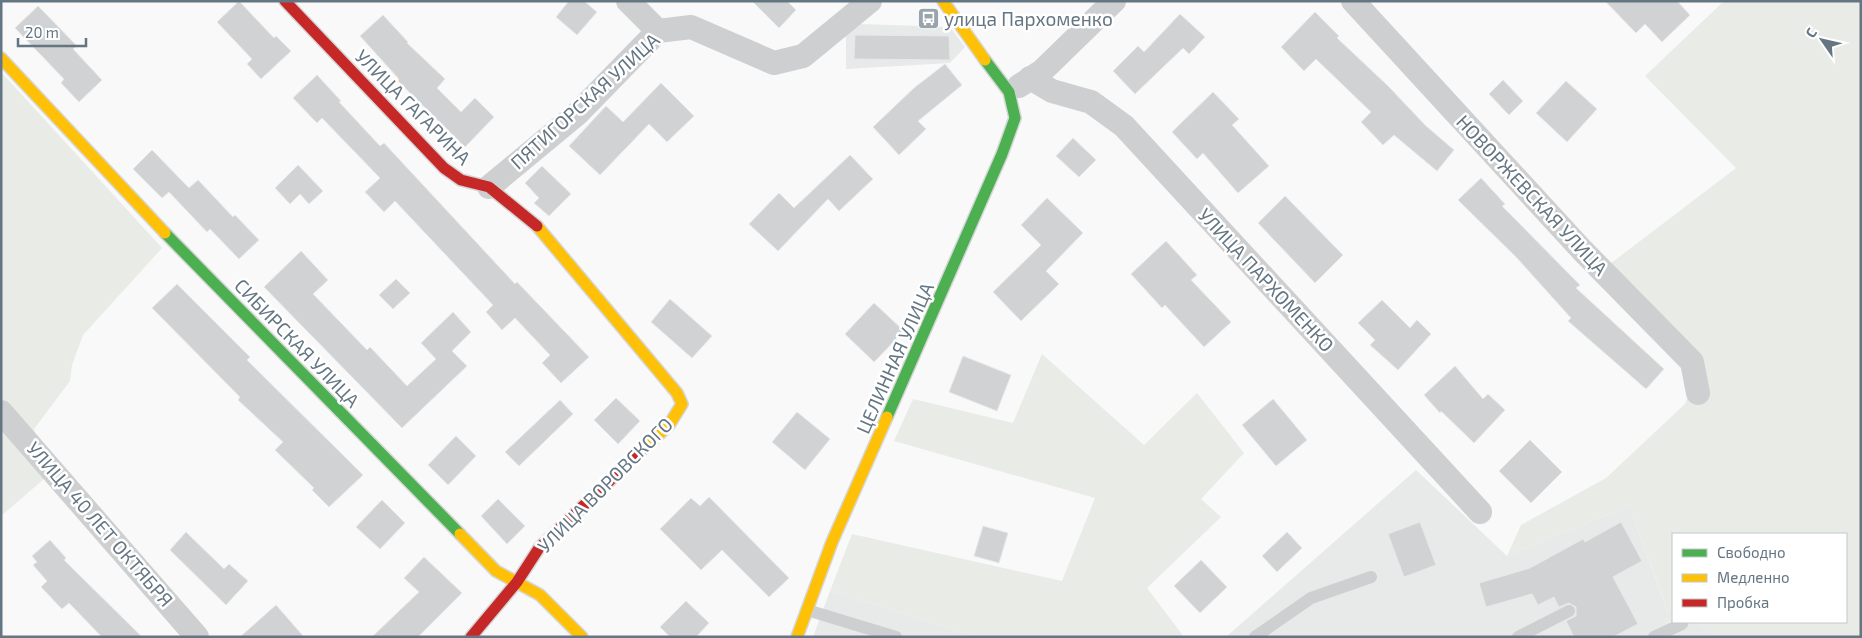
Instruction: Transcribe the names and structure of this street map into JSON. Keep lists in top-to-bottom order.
{
  "streets": {
    "street": [
      "ПЯТИГОРСКАЯ УЛИЦА",
      "УЛИЦА ГАГАРИНА",
      "НОВОРЖЕВСКАЯ УЛИЦА",
      "УЛИЦА ПАРХОМЕНКО",
      "СИБИРСКАЯ УЛИЦА",
      "ЦЕЛИННАЯ УЛИЦА",
      "УЛИЦА ВОРОВСКОГО",
      "УЛИЦА 40 ЛЕТ ОКТЯБРЯ"
    ]
  },
  "crossings": [
    ["ПЯТИГОРСКАЯ УЛИЦА", "УЛИЦА ГАГАРИНА"],
    ["УЛИЦА ГАГАРИНА", "УЛИЦА ВОРОВСКОГО"],
    ["СИБИРСКАЯ УЛИЦА", "УЛИЦА ВОРОВСКОГО"]
  ],
  "places": {
    "bus stop": ["улица Пархоменко"]
  },
  "legend": ["Свободно", "Медленно", "Пробка"],
  "scale_bar": "20 m",
  "north": "top left"
}
